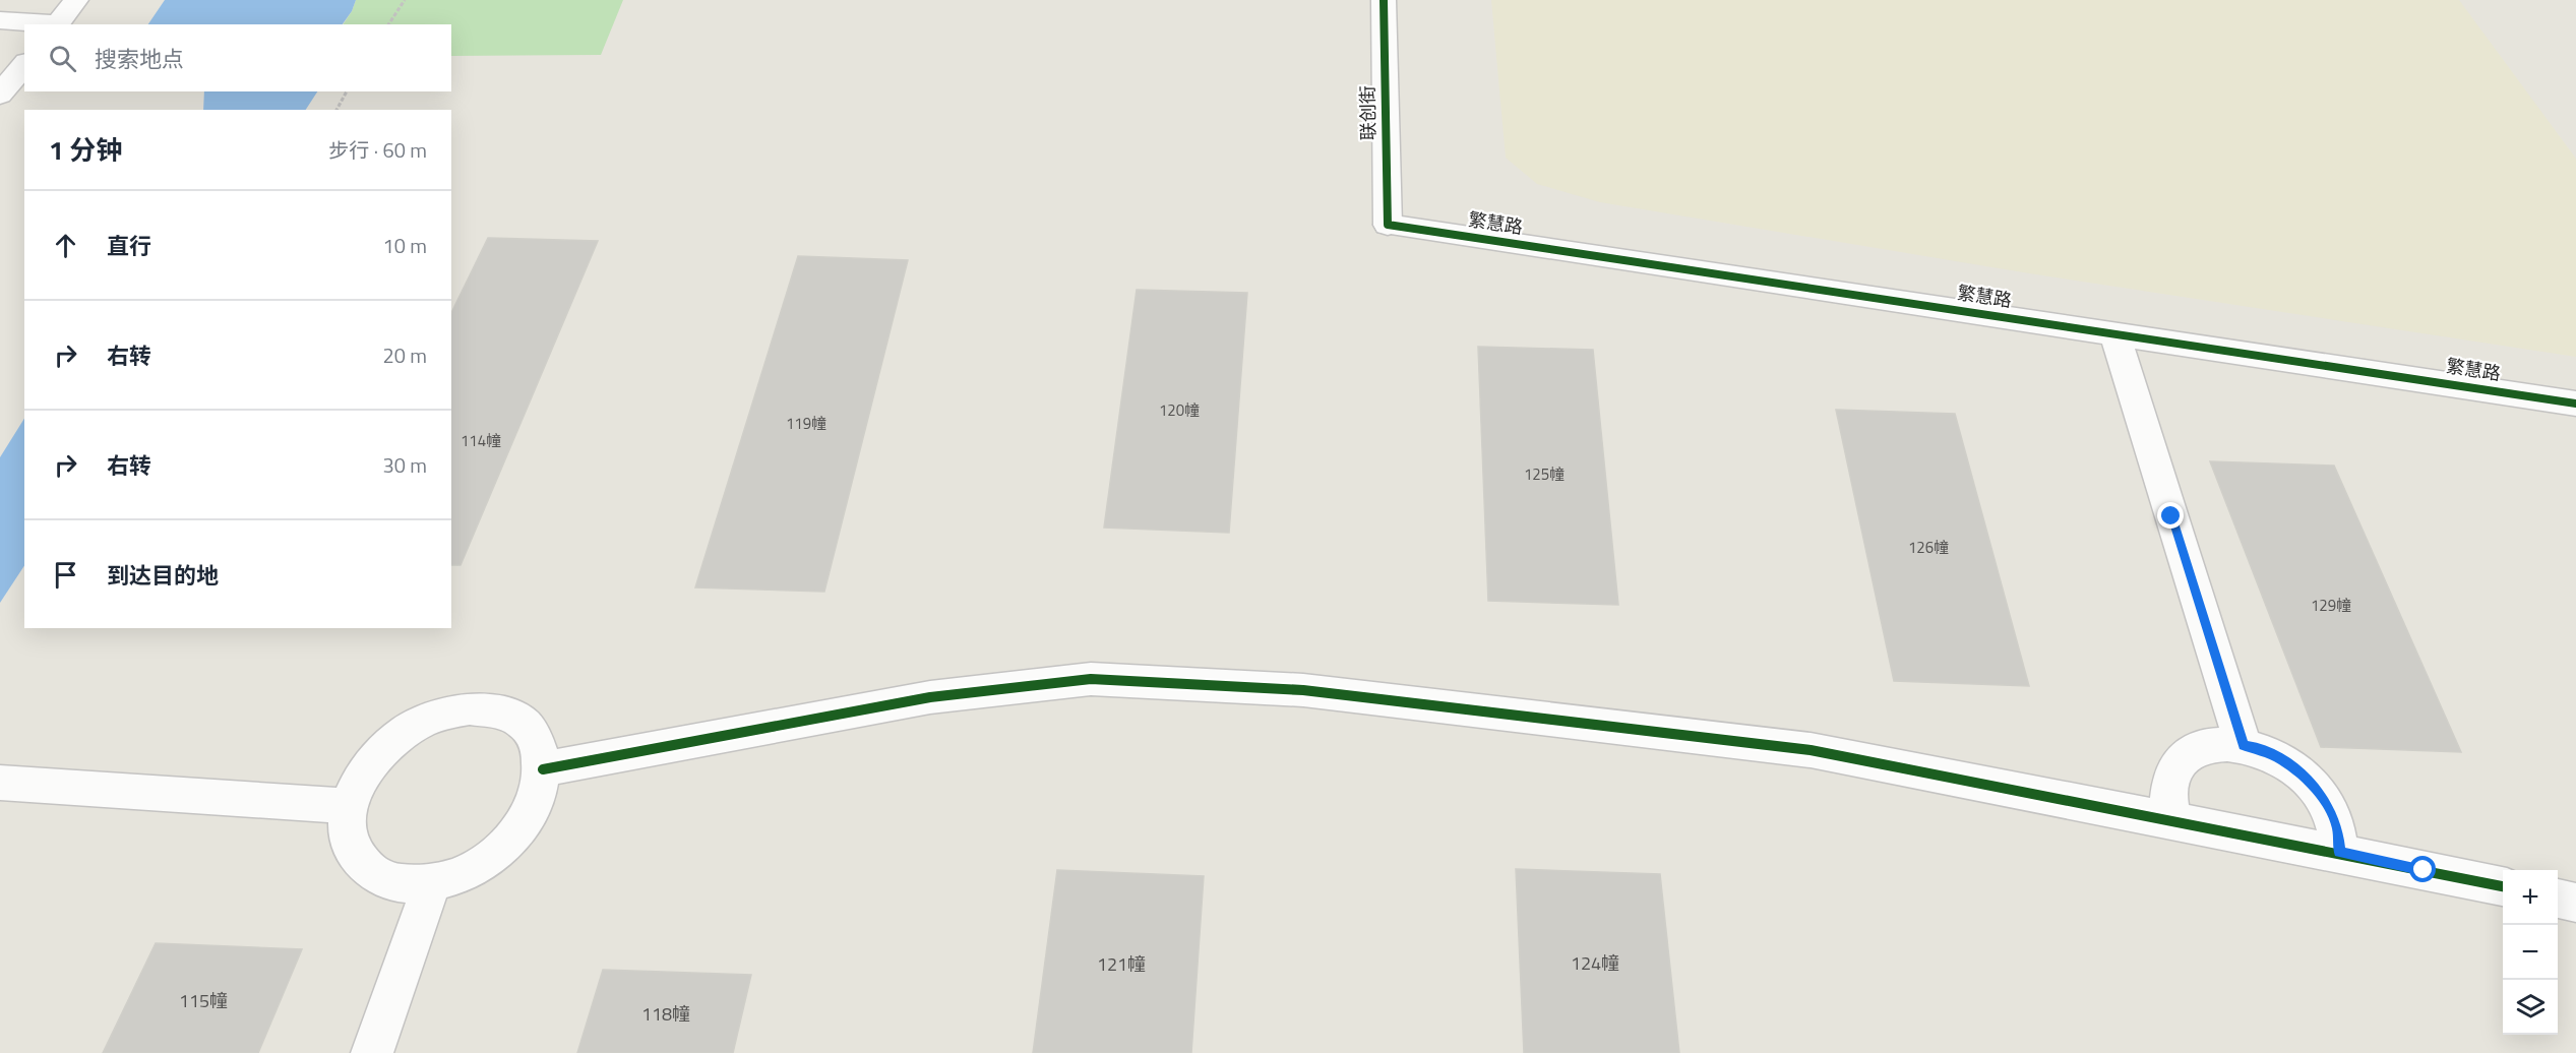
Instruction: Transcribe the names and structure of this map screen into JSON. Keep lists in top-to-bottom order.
{
  "streets": {
    "street": ["联创街", "繁慧路"]
  },
  "crossings": [
    ["联创街", "繁慧路"]
  ],
  "house_numbers": [
    "120幢",
    "119幢",
    "114幢",
    "125幢",
    "126幢",
    "129幢",
    "124幢",
    "121幢",
    "115幢",
    "118幢"
  ],
  "page": {
    "search": "搜索地点",
    "heading": ["1 分钟", "步行 · 60 m"],
    "list": [
      ["直行", "10 m"],
      ["右转", "20 m"],
      ["右转", "30 m"],
      "到达目的地"
    ],
    "map_buttons": ["+", "−"]
  }
}
